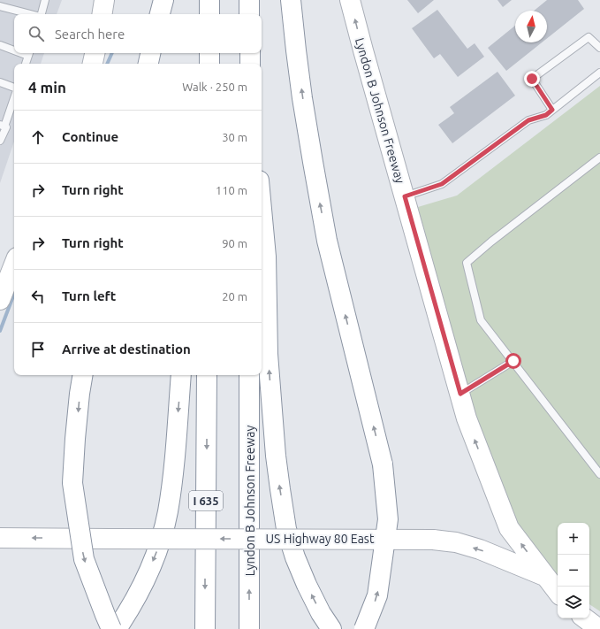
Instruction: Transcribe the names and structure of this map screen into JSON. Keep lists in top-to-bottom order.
{
  "streets": {
    "main road": ["Lyndon B Johnson Freeway", "I 635", "US Highway 80 East"]
  },
  "crossings": [
    ["Lyndon B Johnson Freeway", "US Highway 80 East"]
  ],
  "one_way": ["US Highway 80 East"],
  "north": "top",
  "page": {
    "search": "Search here",
    "heading": ["4 min", "Walk · 250 m"],
    "list": [
      ["Continue", "30 m"],
      ["Turn right", "110 m"],
      ["Turn right", "90 m"],
      ["Turn left", "20 m"],
      "Arrive at destination"
    ],
    "map_buttons": ["+", "−"]
  }
}
